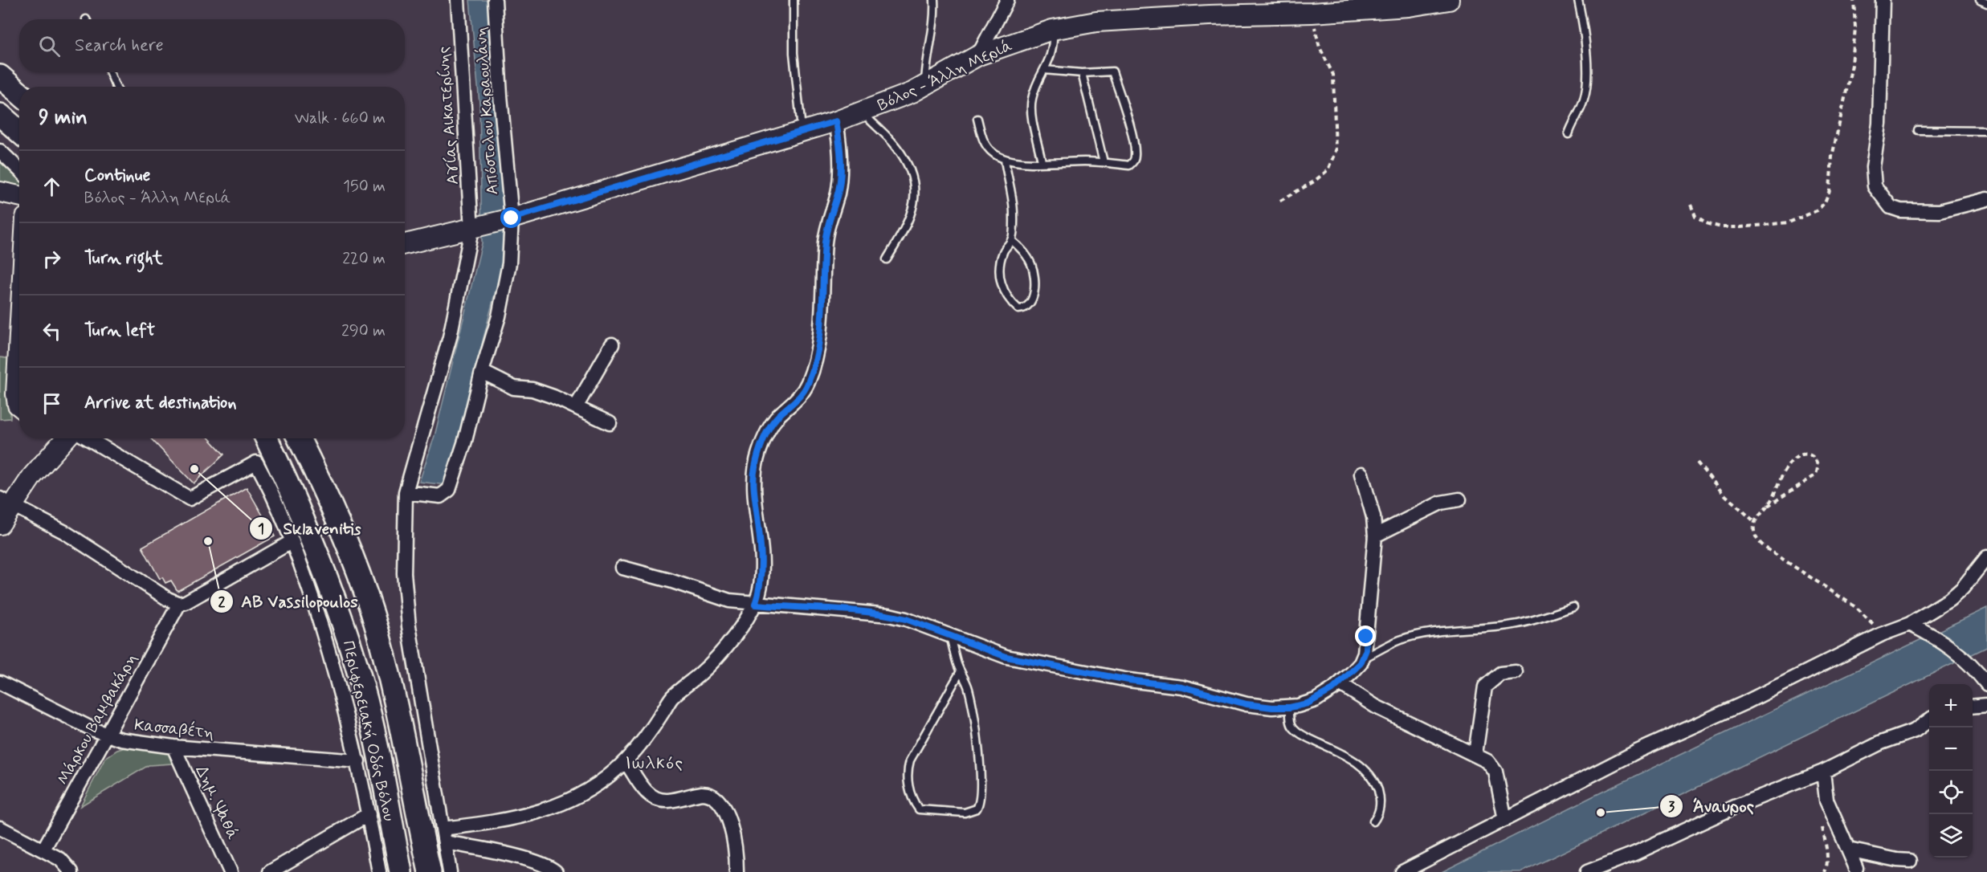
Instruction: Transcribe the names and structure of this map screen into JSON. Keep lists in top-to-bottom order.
{
  "streets": {
    "main road": ["Βόλος - Άλλη Μεριά", "Περιφερειακή Οδός Βόλου"],
    "street": [
      "Απόστολου Καραουλάνη",
      "Αγίας Αικατερίνης",
      "Μάρκου Βαμβακάρη",
      "Κασσαβέτη",
      "Δημ. Ψαθά"
    ]
  },
  "crossings": [
    ["Βόλος - Άλλη Μεριά", "Απόστολου Καραουλάνη"],
    ["Βόλος - Άλλη Μεριά", "Αγίας Αικατερίνης"],
    ["Απόστολου Καραουλάνη", "Αγίας Αικατερίνης"],
    ["Μάρκου Βαμβακάρη", "Κασσαβέτη"],
    ["Κασσαβέτη", "Δημ. Ψαθά"]
  ],
  "districts": ["Ιωλκός"],
  "places": ["Sklavenitis", "AB Vassilopoulos", "Άναυρος"],
  "page": {
    "search": "Search here",
    "heading": ["9 min", "Walk · 660 m"],
    "list": [
      ["Continue", "Βόλος - Άλλη Μεριά", "150 m"],
      ["Turn right", "220 m"],
      ["Turn left", "290 m"],
      "Arrive at destination"
    ],
    "map_buttons": ["+", "−"]
  }
}
